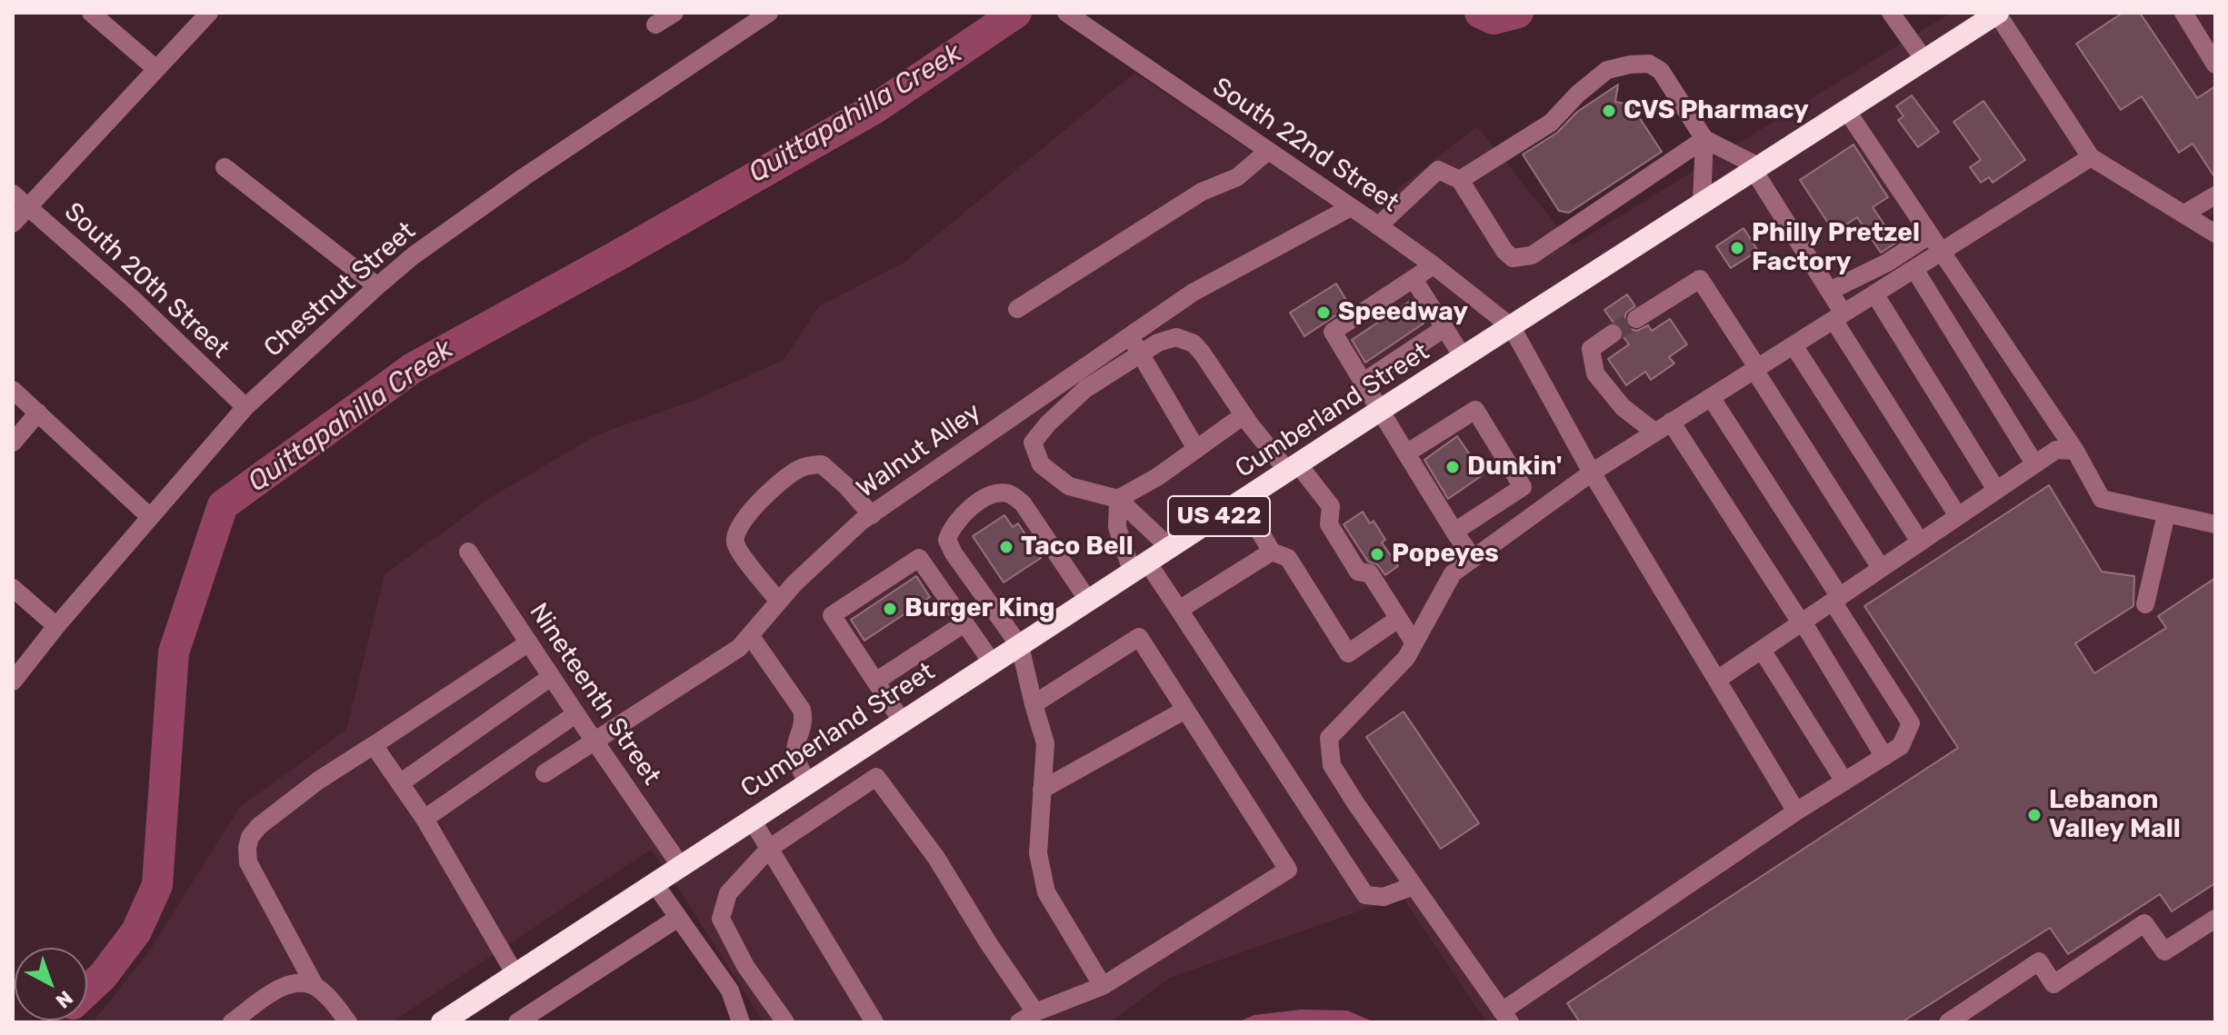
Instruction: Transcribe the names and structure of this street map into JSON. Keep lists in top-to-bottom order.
{
  "streets": {
    "highway": ["Cumberland Street", "US 422"],
    "street": [
      "South 22nd Street",
      "South 20th Street",
      "Chestnut Street",
      "Walnut Alley",
      "Nineteenth Street"
    ]
  },
  "crossings": [
    ["South 22nd Street", "Cumberland Street"],
    ["South 22nd Street", "Walnut Alley"],
    ["South 20th Street", "Chestnut Street"],
    ["Cumberland Street", "Nineteenth Street"],
    ["Walnut Alley", "Nineteenth Street"]
  ],
  "water": ["Quittapahilla Creek"],
  "places": [
    "CVS Pharmacy",
    "Philly Pretzel Factory",
    "Speedway",
    "Dunkin'",
    "Taco Bell",
    "Popeyes",
    "Burger King",
    "Lebanon Valley Mall"
  ],
  "north": "bottom right"
}
